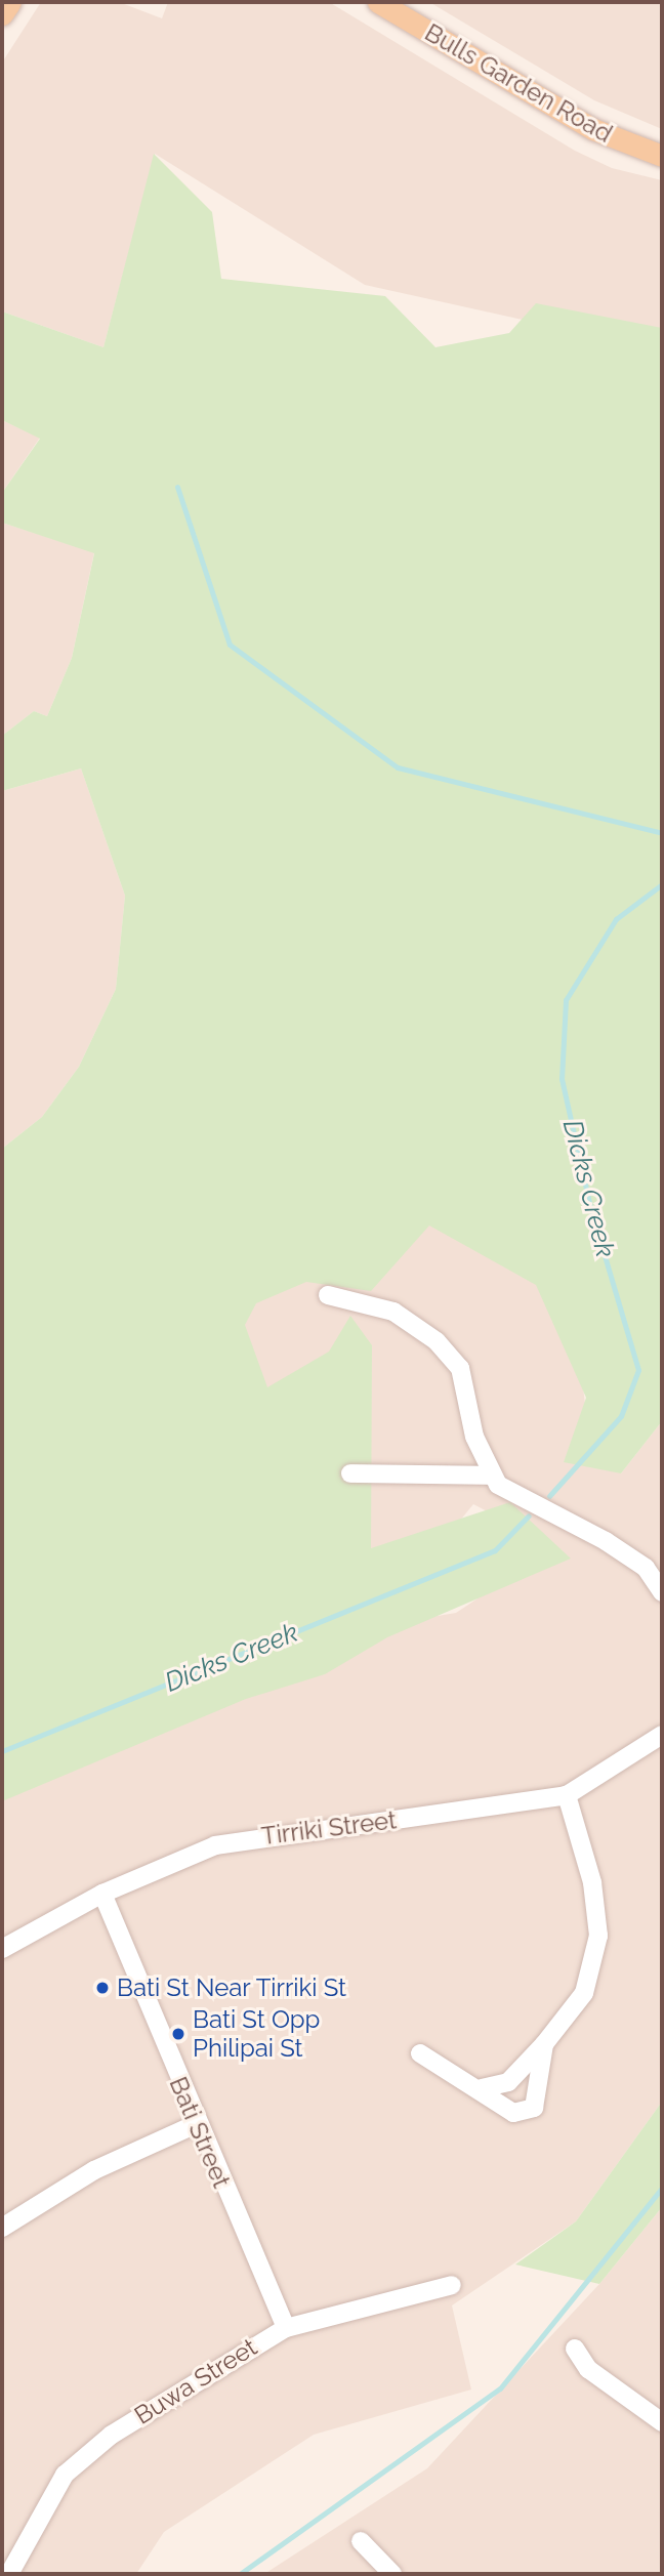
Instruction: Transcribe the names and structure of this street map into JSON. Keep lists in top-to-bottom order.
{
  "streets": {
    "main road": ["Bulls Garden Road"],
    "street": ["Tirriki Street", "Bati Street", "Buwa Street"]
  },
  "crossings": [
    ["Tirriki Street", "Bati Street"],
    ["Bati Street", "Buwa Street"]
  ],
  "water": ["Dicks Creek"],
  "places": ["Bati St Near Tirriki St", "Bati St Opp Philipai St"]
}
